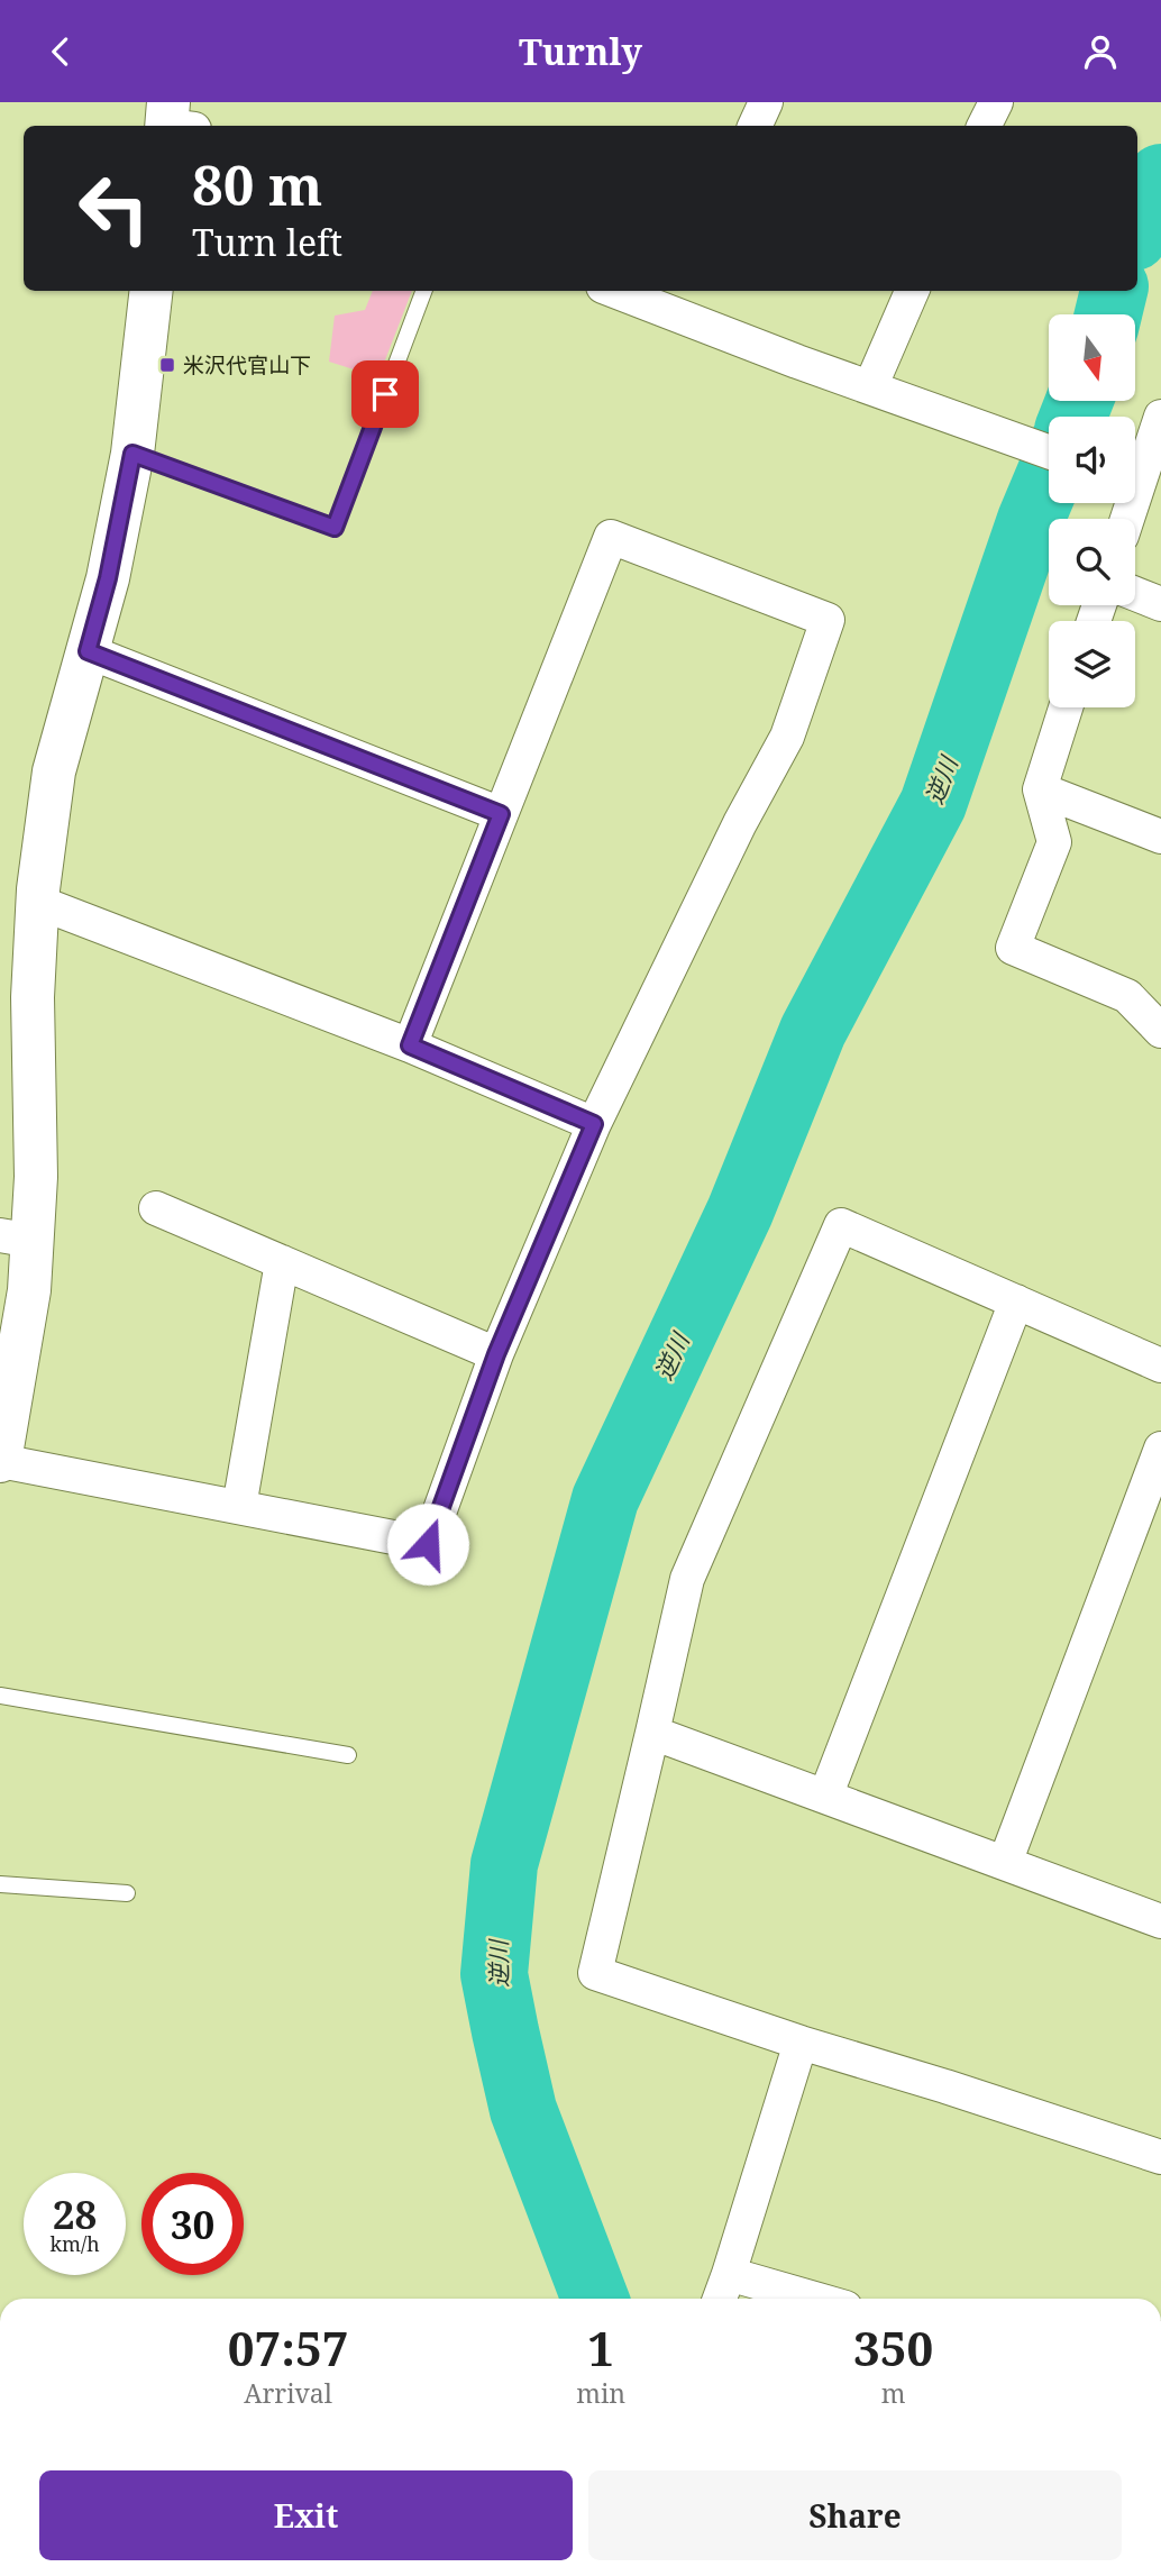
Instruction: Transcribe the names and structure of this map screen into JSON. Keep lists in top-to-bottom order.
{
  "water": ["逆川"],
  "places": {
    "transit": ["米沢代官山下"]
  },
  "north": "bottom",
  "page": {
    "header": "Turnly",
    "turn": ["80 m", "Turn left"],
    "speed": "28 km/h",
    "limit": "30",
    "eta": [
      "07:57",
      "Arrival",
      "1",
      "min",
      "350",
      "m"
    ],
    "buttons": ["Exit", "Share"]
  }
}
